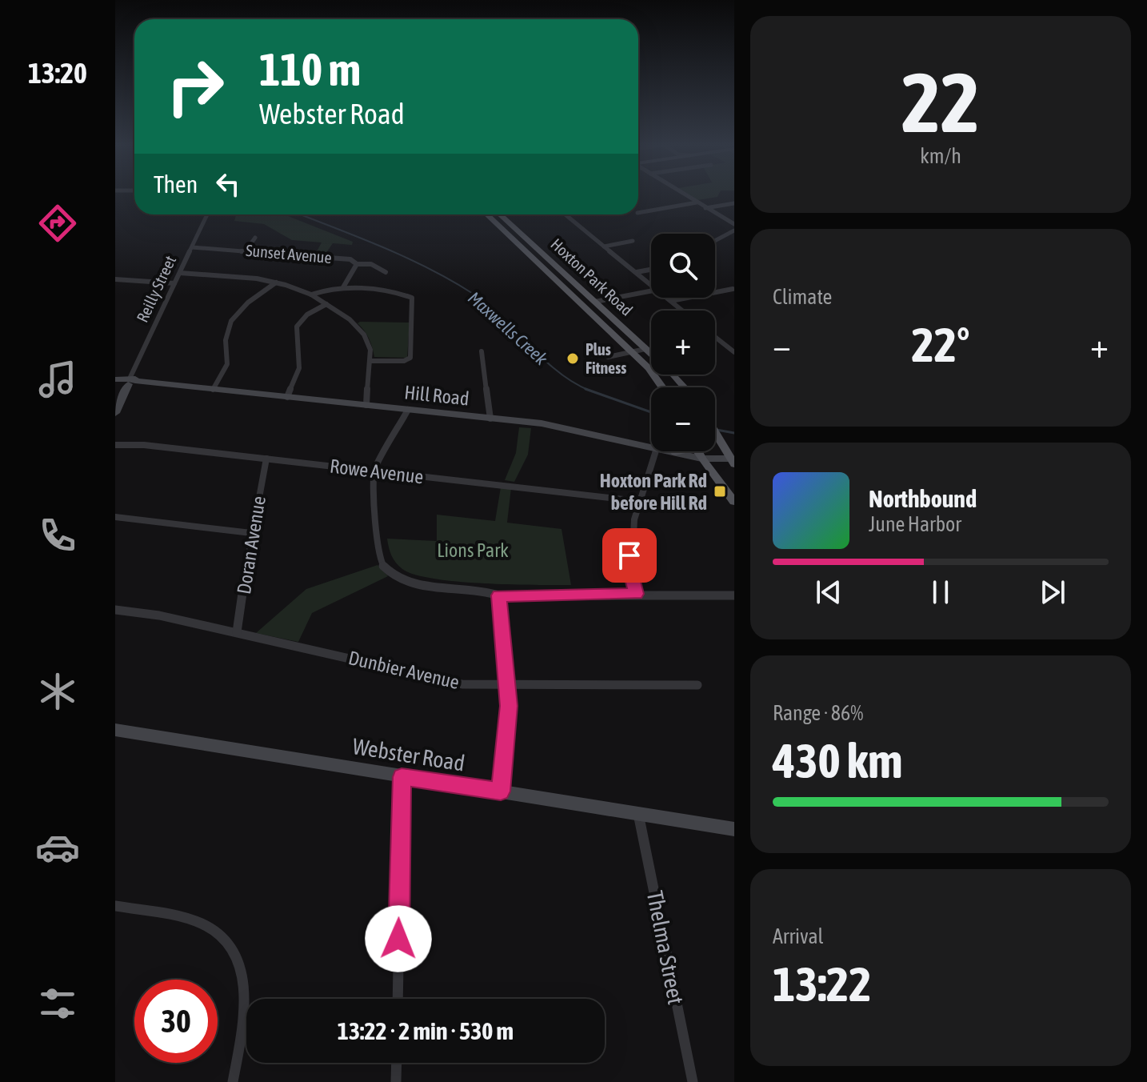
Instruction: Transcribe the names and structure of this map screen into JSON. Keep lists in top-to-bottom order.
{
  "streets": {
    "main road": [
      "Hoxton Park Road",
      "Reilly Street",
      "Hill Road",
      "Webster Road"
    ],
    "street": [
      "Sunset Avenue",
      "Rowe Avenue",
      "Doran Avenue",
      "Dunbier Avenue",
      "Thelma Street"
    ]
  },
  "crossings": [
    ["Sunset Avenue", "Reilly Street"],
    ["Reilly Street", "Hill Road"],
    ["Rowe Avenue", "Doran Avenue"],
    ["Doran Avenue", "Dunbier Avenue"],
    ["Webster Road", "Thelma Street"]
  ],
  "water": ["Maxwells Creek"],
  "parks": ["Lions Park"],
  "places": {
    "other": ["Plus Fitness"],
    "transit": ["Hoxton Park Rd before Hill Rd"]
  },
  "page": {
    "tabs": "13:20",
    "tile": [
      ["22", "km/h"],
      "Climate",
      ["Range · 86%", "430 km"],
      ["Arrival", "13:22"]
    ],
    "turn": ["110 m", "Webster Road"],
    "then": "Then",
    "map_buttons": ["+", "−"],
    "heat": ["−", "22°", "+"],
    "song": ["Northbound", "June Harbor"],
    "limit": "30",
    "trip": "13:22 · 2 min · 530 m"
  }
}
